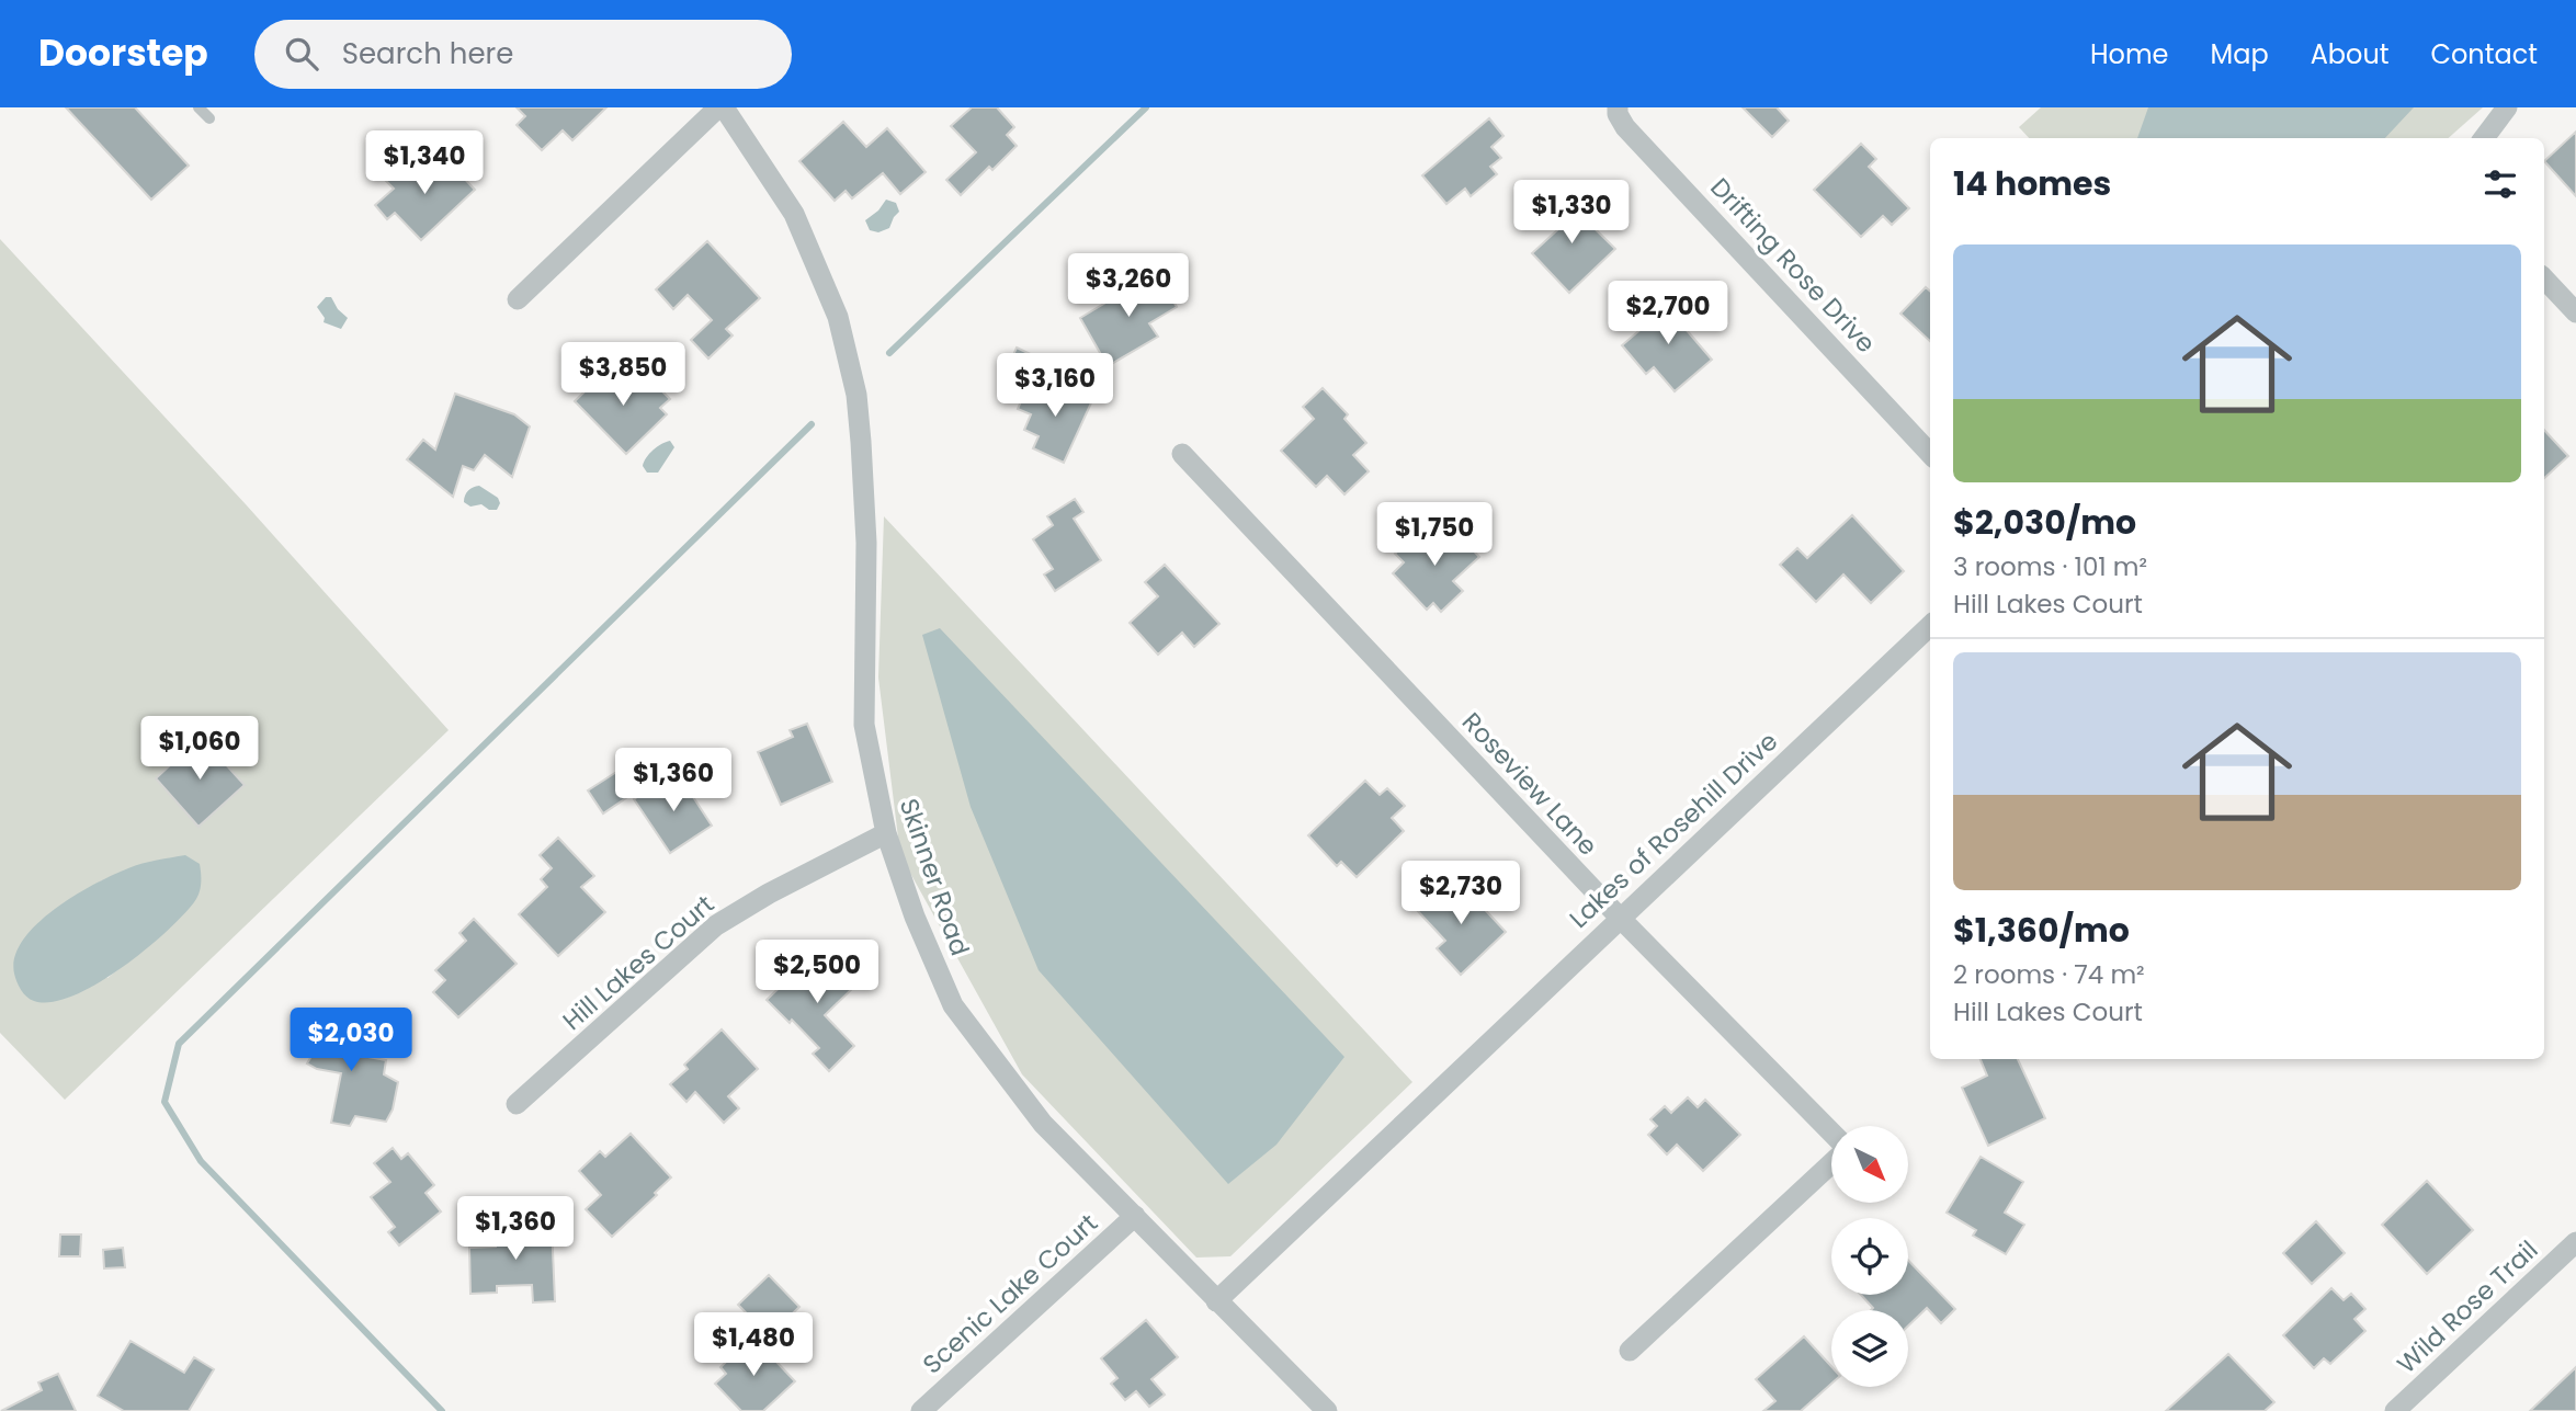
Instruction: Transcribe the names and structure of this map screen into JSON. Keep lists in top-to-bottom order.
{
  "streets": {
    "street": [
      "Drifting Rose Drive",
      "Roseview Lane",
      "Lakes of Rosehill Drive",
      "Skinner Road",
      "Hill Lakes Court",
      "Scenic Lake Court",
      "Wild Rose Trail"
    ]
  },
  "crossings": [
    ["Roseview Lane", "Lakes of Rosehill Drive"],
    ["Lakes of Rosehill Drive", "Skinner Road"],
    ["Skinner Road", "Hill Lakes Court"],
    ["Skinner Road", "Scenic Lake Court"]
  ],
  "north": "bottom right",
  "page": {
    "header": "Doorstep",
    "search": "Search here",
    "nav": [
      "Home",
      "Map",
      "About",
      "Contact"
    ],
    "price": [
      "$1,340",
      "$1,330",
      "$3,260",
      "$2,700",
      "$3,850",
      "$3,160",
      "$1,750",
      "$1,060",
      "$1,360",
      "$2,730",
      "$2,500",
      "$2,030",
      "$1,360",
      "$1,480"
    ],
    "heading": "14 homes",
    "list": [
      {
        "name": "$2,030/mo",
        "note": "3 rooms · 101 m² · Hill Lakes Court"
      },
      {
        "name": "$1,360/mo",
        "note": "2 rooms · 74 m² · Hill Lakes Court"
      }
    ]
  }
}
